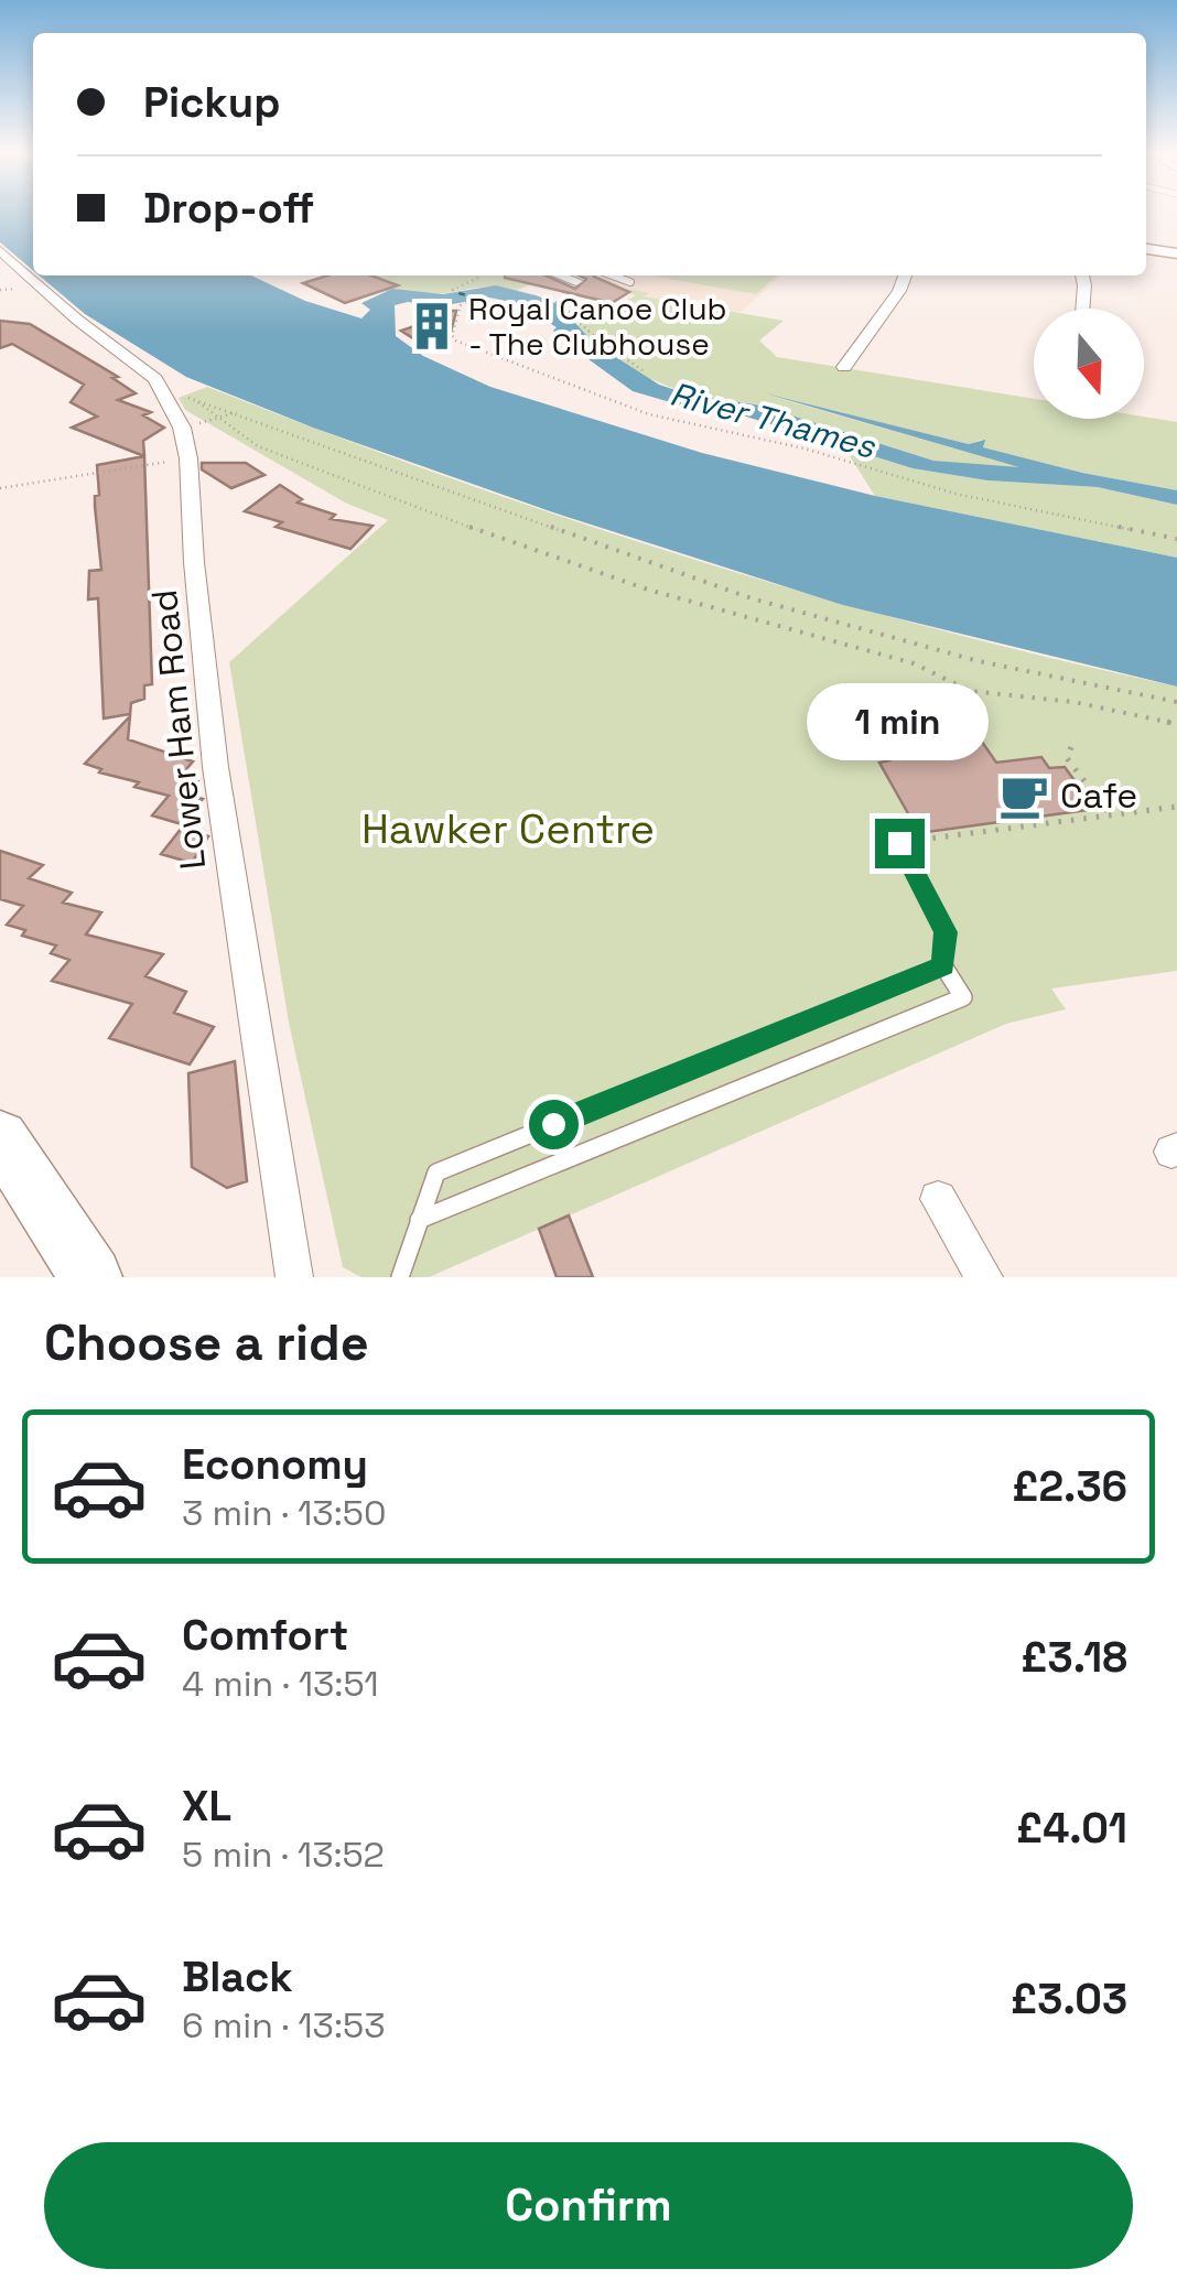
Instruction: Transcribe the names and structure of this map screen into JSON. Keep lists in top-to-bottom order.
{
  "streets": {
    "street": ["Lower Ham Road"]
  },
  "water": ["River Thames"],
  "parks": ["Hawker Centre"],
  "places": {
    "building": ["Royal Canoe Club - The Clubhouse"],
    "cafe": ["Cafe"]
  },
  "north": "bottom",
  "page": {
    "banner": ["Pickup", "Drop-off"],
    "bubble": "1 min",
    "heading": "Choose a ride",
    "list": [
      {
        "name": "Economy",
        "note": "3 min · 13:50",
        "value": "£2.36"
      },
      {
        "name": "Comfort",
        "note": "4 min · 13:51",
        "value": "£3.18"
      },
      {
        "name": "XL",
        "note": "5 min · 13:52",
        "value": "£4.01"
      },
      {
        "name": "Black",
        "note": "6 min · 13:53",
        "value": "£3.03"
      }
    ],
    "buttons": "Confirm"
  }
}
